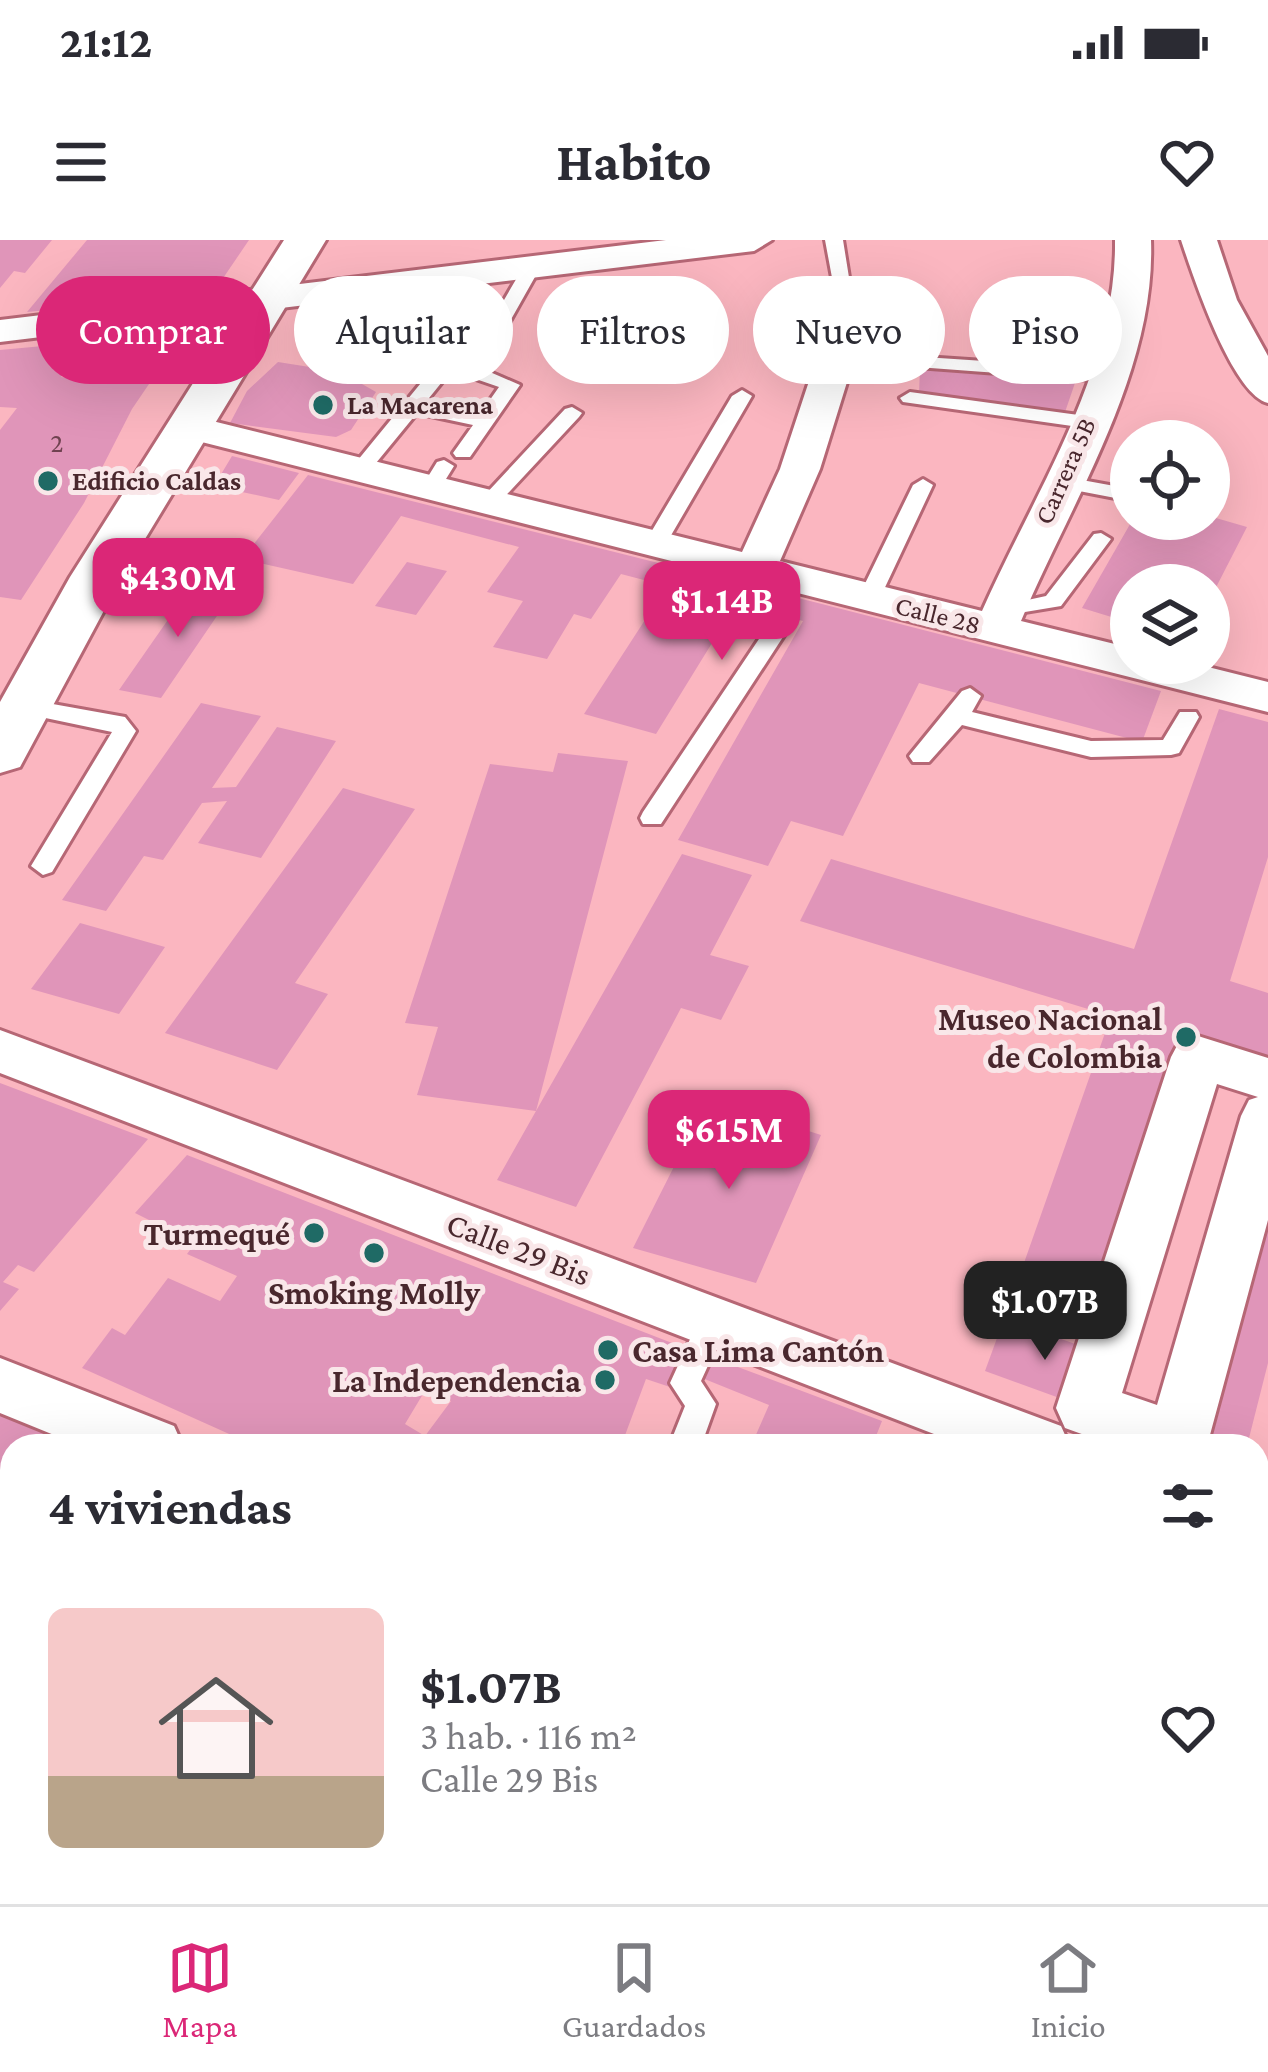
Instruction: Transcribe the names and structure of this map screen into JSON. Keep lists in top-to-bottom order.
{
  "streets": {
    "street": ["Carrera 5B", "Calle 28", "Calle 29 Bis"]
  },
  "crossings": [
    ["Carrera 5B", "Calle 28"]
  ],
  "places": [
    "La Macarena",
    "Edificio Caldas",
    "Museo Nacional de Colombia",
    "Turmequé",
    "Smoking Molly",
    "Casa Lima Cantón",
    "La Independencia"
  ],
  "house_numbers": ["2"],
  "page": {
    "status": "21:12",
    "header": "Habito",
    "chip": [
      "Comprar",
      "Alquilar",
      "Filtros",
      "Nuevo",
      "Piso"
    ],
    "price": [
      "$430M",
      "$1.14B",
      "$615M",
      "$1.07B"
    ],
    "heading": "4 viviendas",
    "list": [
      {
        "name": "$1.07B",
        "note": "3 hab. · 116 m² · Calle 29 Bis"
      }
    ],
    "tabs": ["Mapa", "Guardados", "Inicio"]
  }
}
